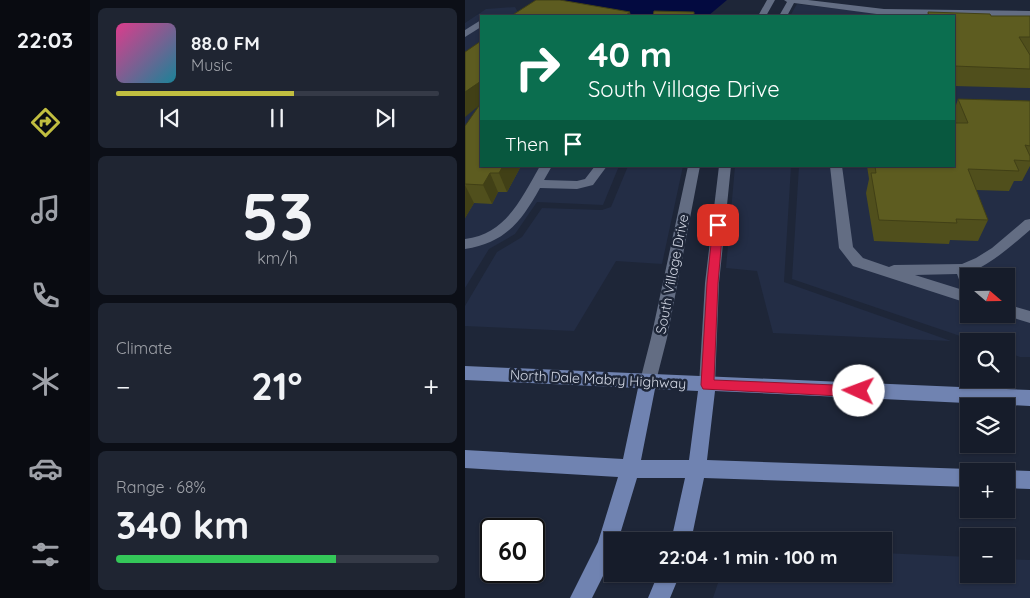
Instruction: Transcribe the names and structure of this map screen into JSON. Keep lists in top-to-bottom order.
{
  "streets": {
    "main road": ["North Dale Mabry Highway"],
    "street": ["South Village Drive"]
  },
  "crossings": [
    ["South Village Drive", "North Dale Mabry Highway"]
  ],
  "north": "right",
  "page": {
    "tabs": "22:03",
    "turn": ["40 m", "South Village Drive"],
    "song": ["88.0 FM", "Music"],
    "then": "Then",
    "tile": [
      ["53", "km/h"],
      "Climate",
      ["Range · 68%", "340 km"]
    ],
    "map_buttons": ["+", "−"],
    "heat": ["−", "21°", "+"],
    "limit": "60",
    "trip": "22:04 · 1 min · 100 m"
  }
}
